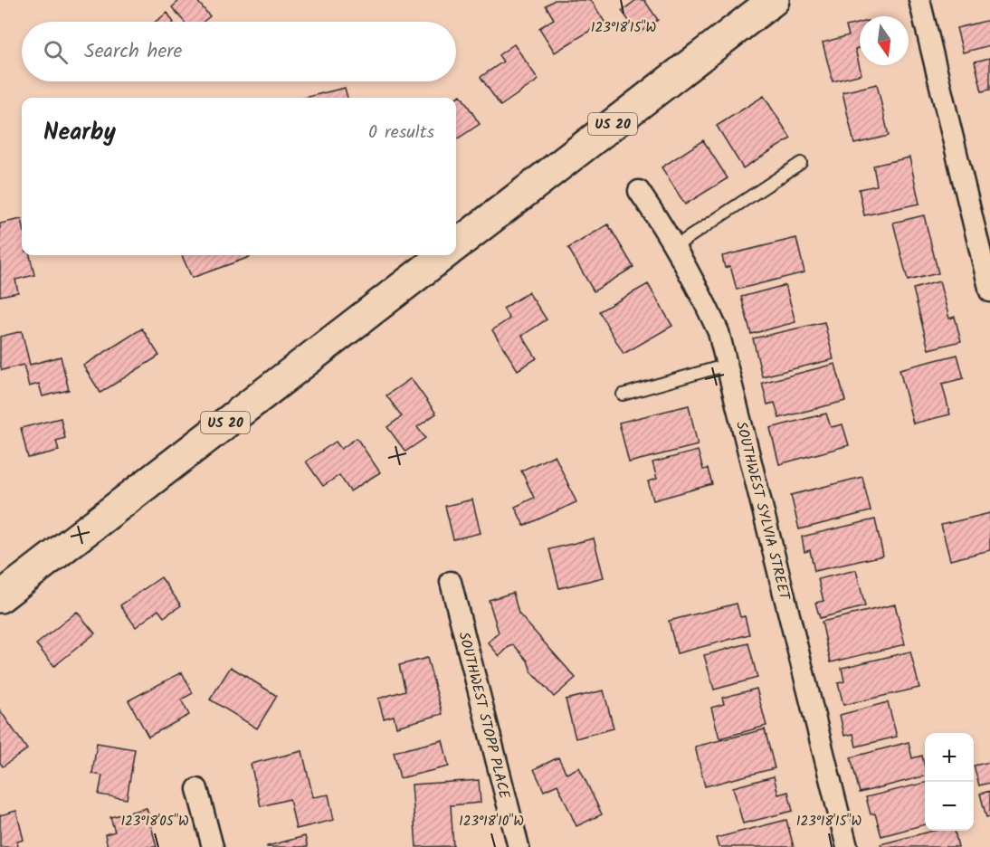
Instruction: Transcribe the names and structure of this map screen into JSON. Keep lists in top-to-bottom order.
{
  "streets": {
    "highway": ["US 20"],
    "street": ["SOUTHWEST SYLVIA STREET", "SOUTHWEST STOPP PLACE"]
  },
  "north": "bottom",
  "page": {
    "search": "Search here",
    "heading": ["Nearby", "0 results"],
    "map_buttons": ["+", "−"]
  },
  "coordinates": ["123°18'15\"W", "123°18'05\"W", "123°18'10\"W"]
}
